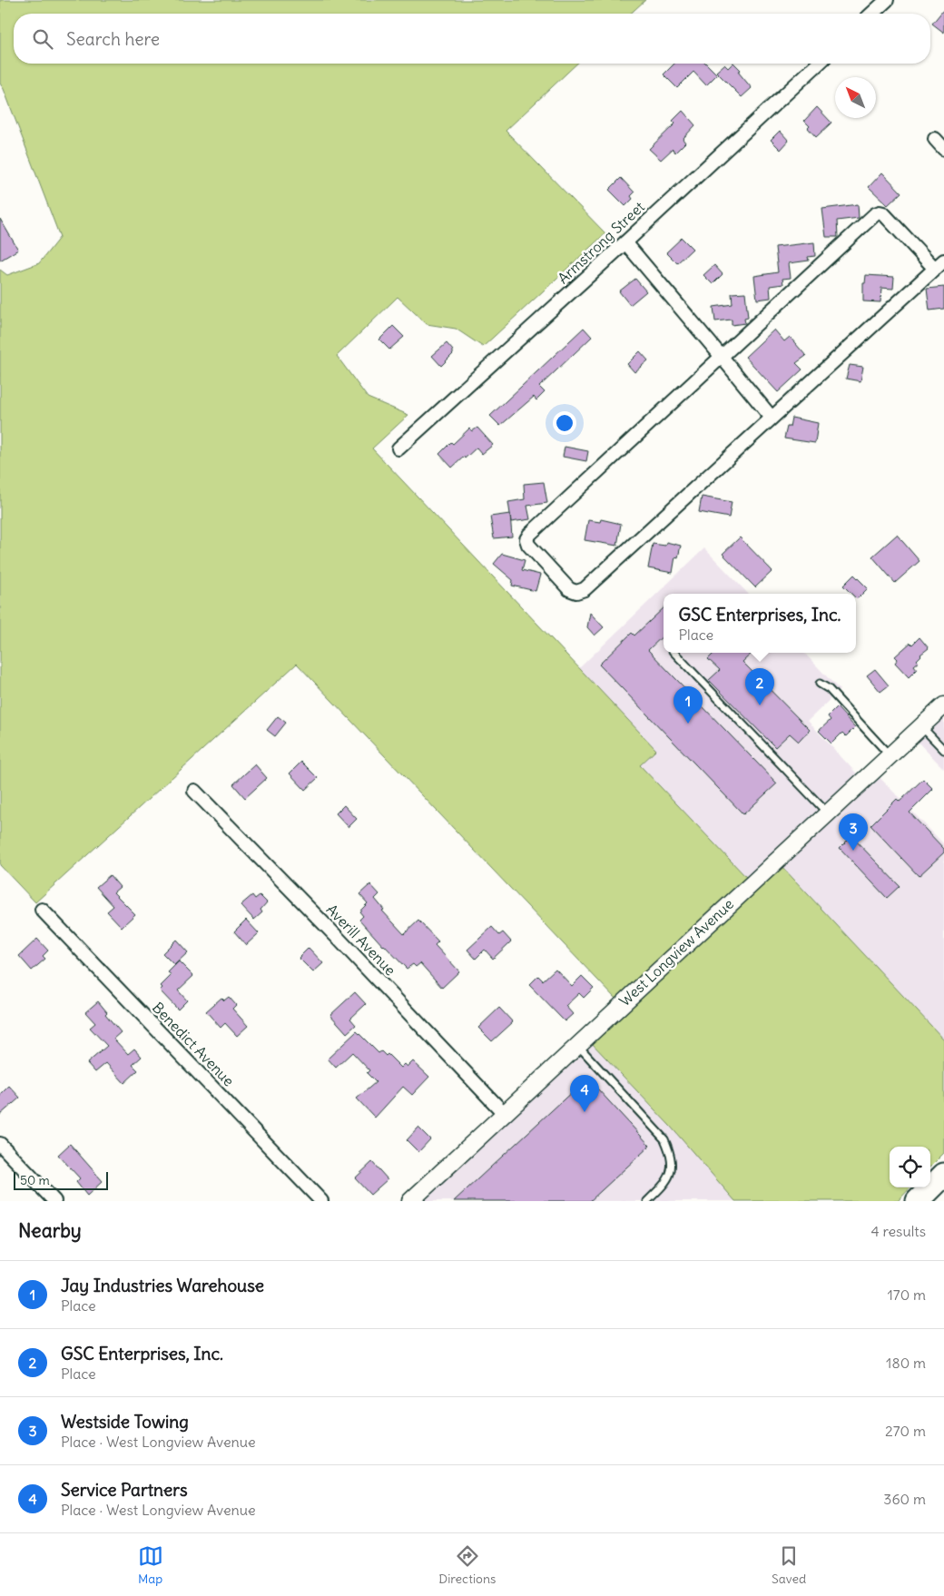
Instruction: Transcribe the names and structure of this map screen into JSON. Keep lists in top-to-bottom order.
{
  "streets": {
    "street": [
      "Armstrong Street",
      "Averill Avenue",
      "West Longview Avenue",
      "Benedict Avenue"
    ]
  },
  "crossings": [
    ["Averill Avenue", "West Longview Avenue"]
  ],
  "scale_bar": "50 m",
  "north": "top left",
  "page": {
    "search": "Search here",
    "popup": ["GSC Enterprises, Inc.", "Place"],
    "pins": [
      "2",
      "1",
      "3",
      "4"
    ],
    "scale": "50 m",
    "heading": ["Nearby", "4 results"],
    "list": [
      {
        "mark": "1",
        "name": "Jay Industries Warehouse",
        "note": "Place",
        "value": "170 m"
      },
      {
        "mark": "2",
        "name": "GSC Enterprises, Inc.",
        "note": "Place",
        "value": "180 m"
      },
      {
        "mark": "3",
        "name": "Westside Towing",
        "note": "Place · West Longview Avenue",
        "value": "270 m"
      },
      {
        "mark": "4",
        "name": "Service Partners",
        "note": "Place · West Longview Avenue",
        "value": "360 m"
      }
    ],
    "nav": ["Map", "Directions", "Saved"]
  }
}
